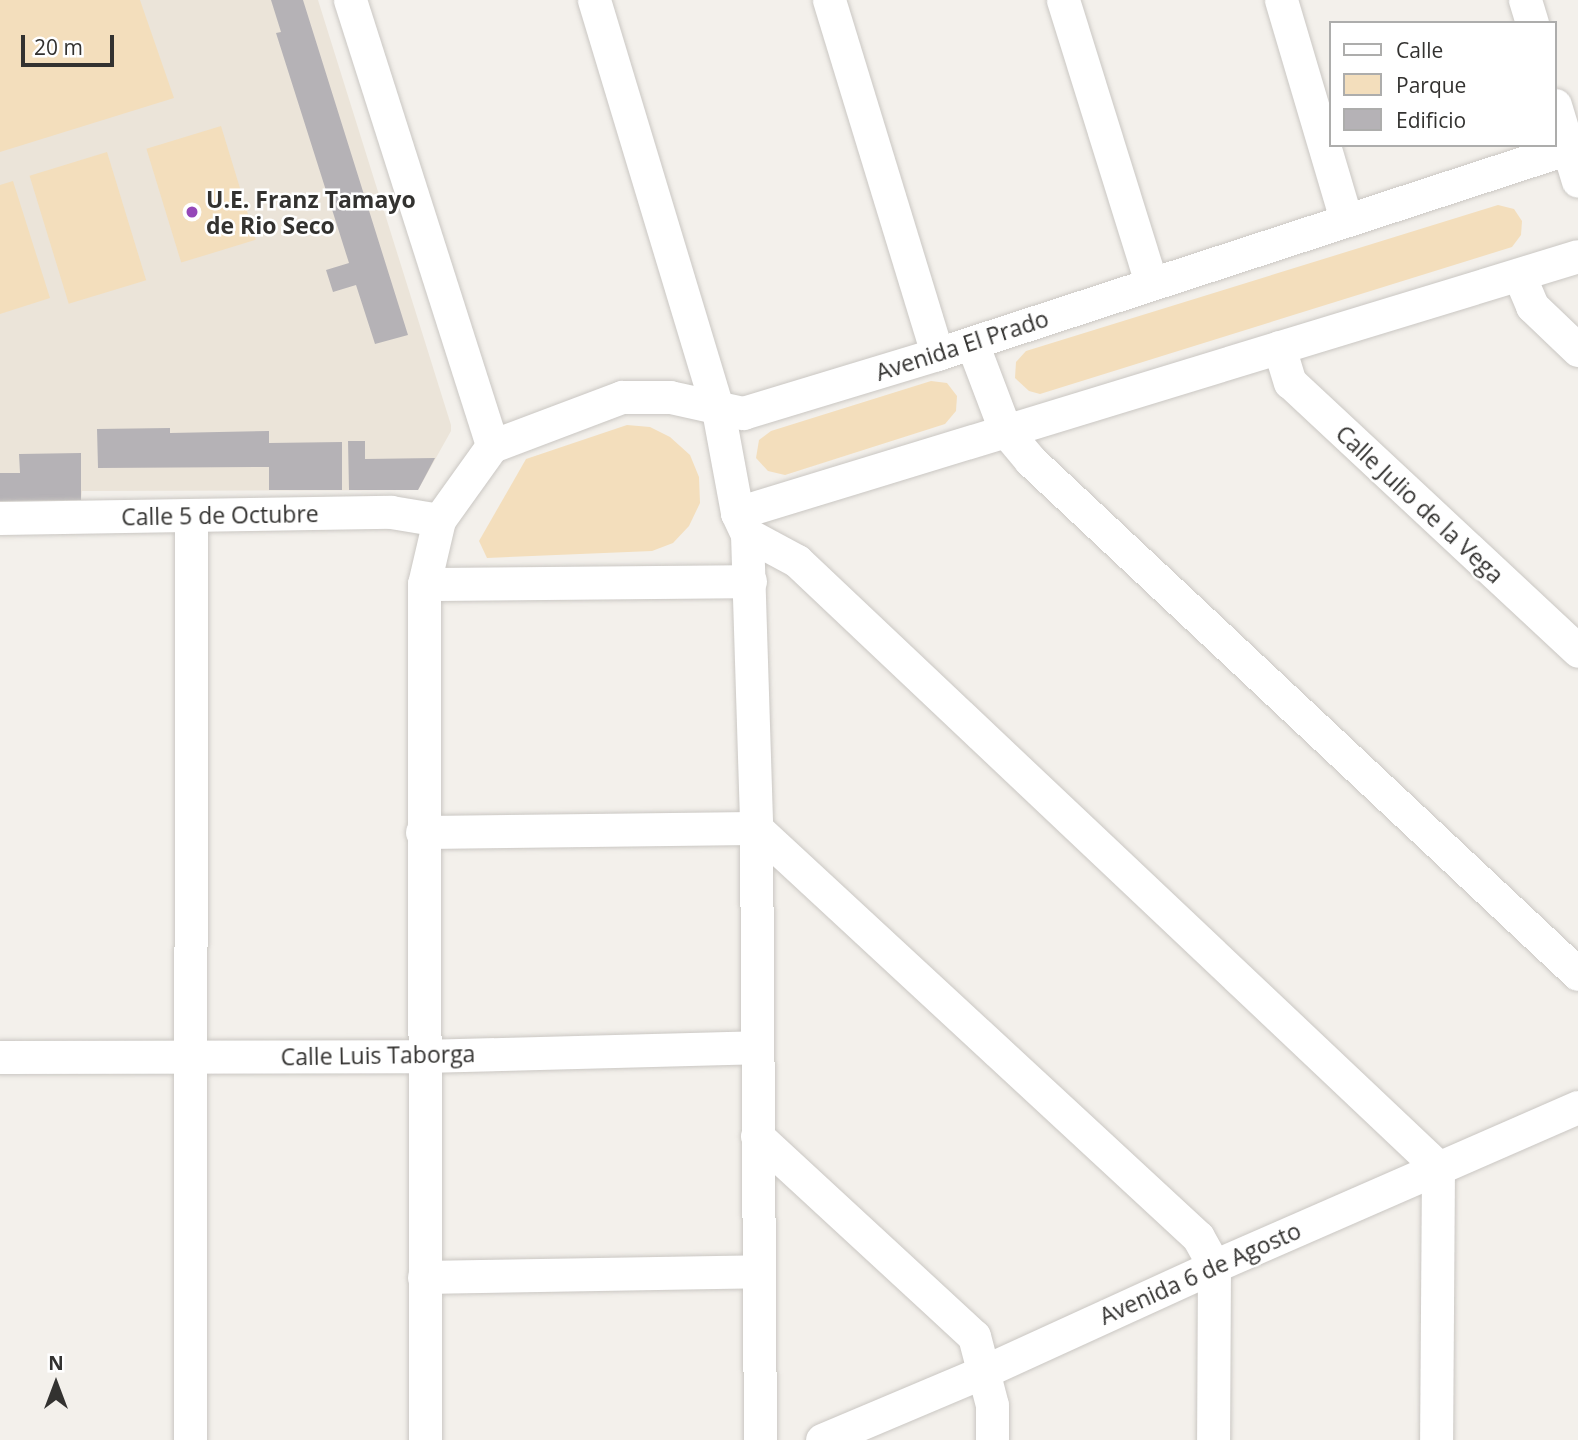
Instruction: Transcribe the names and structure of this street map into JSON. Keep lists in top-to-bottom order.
{
  "streets": {
    "street": [
      "Avenida El Prado",
      "Calle Julio de la Vega",
      "Calle 5 de Octubre",
      "Calle Luis Taborga",
      "Avenida 6 de Agosto"
    ]
  },
  "places": ["U.E. Franz Tamayo de Rio Seco"],
  "legend": ["Calle", "Parque", "Edificio"],
  "scale_bar": "20 m",
  "north": "top"
}
